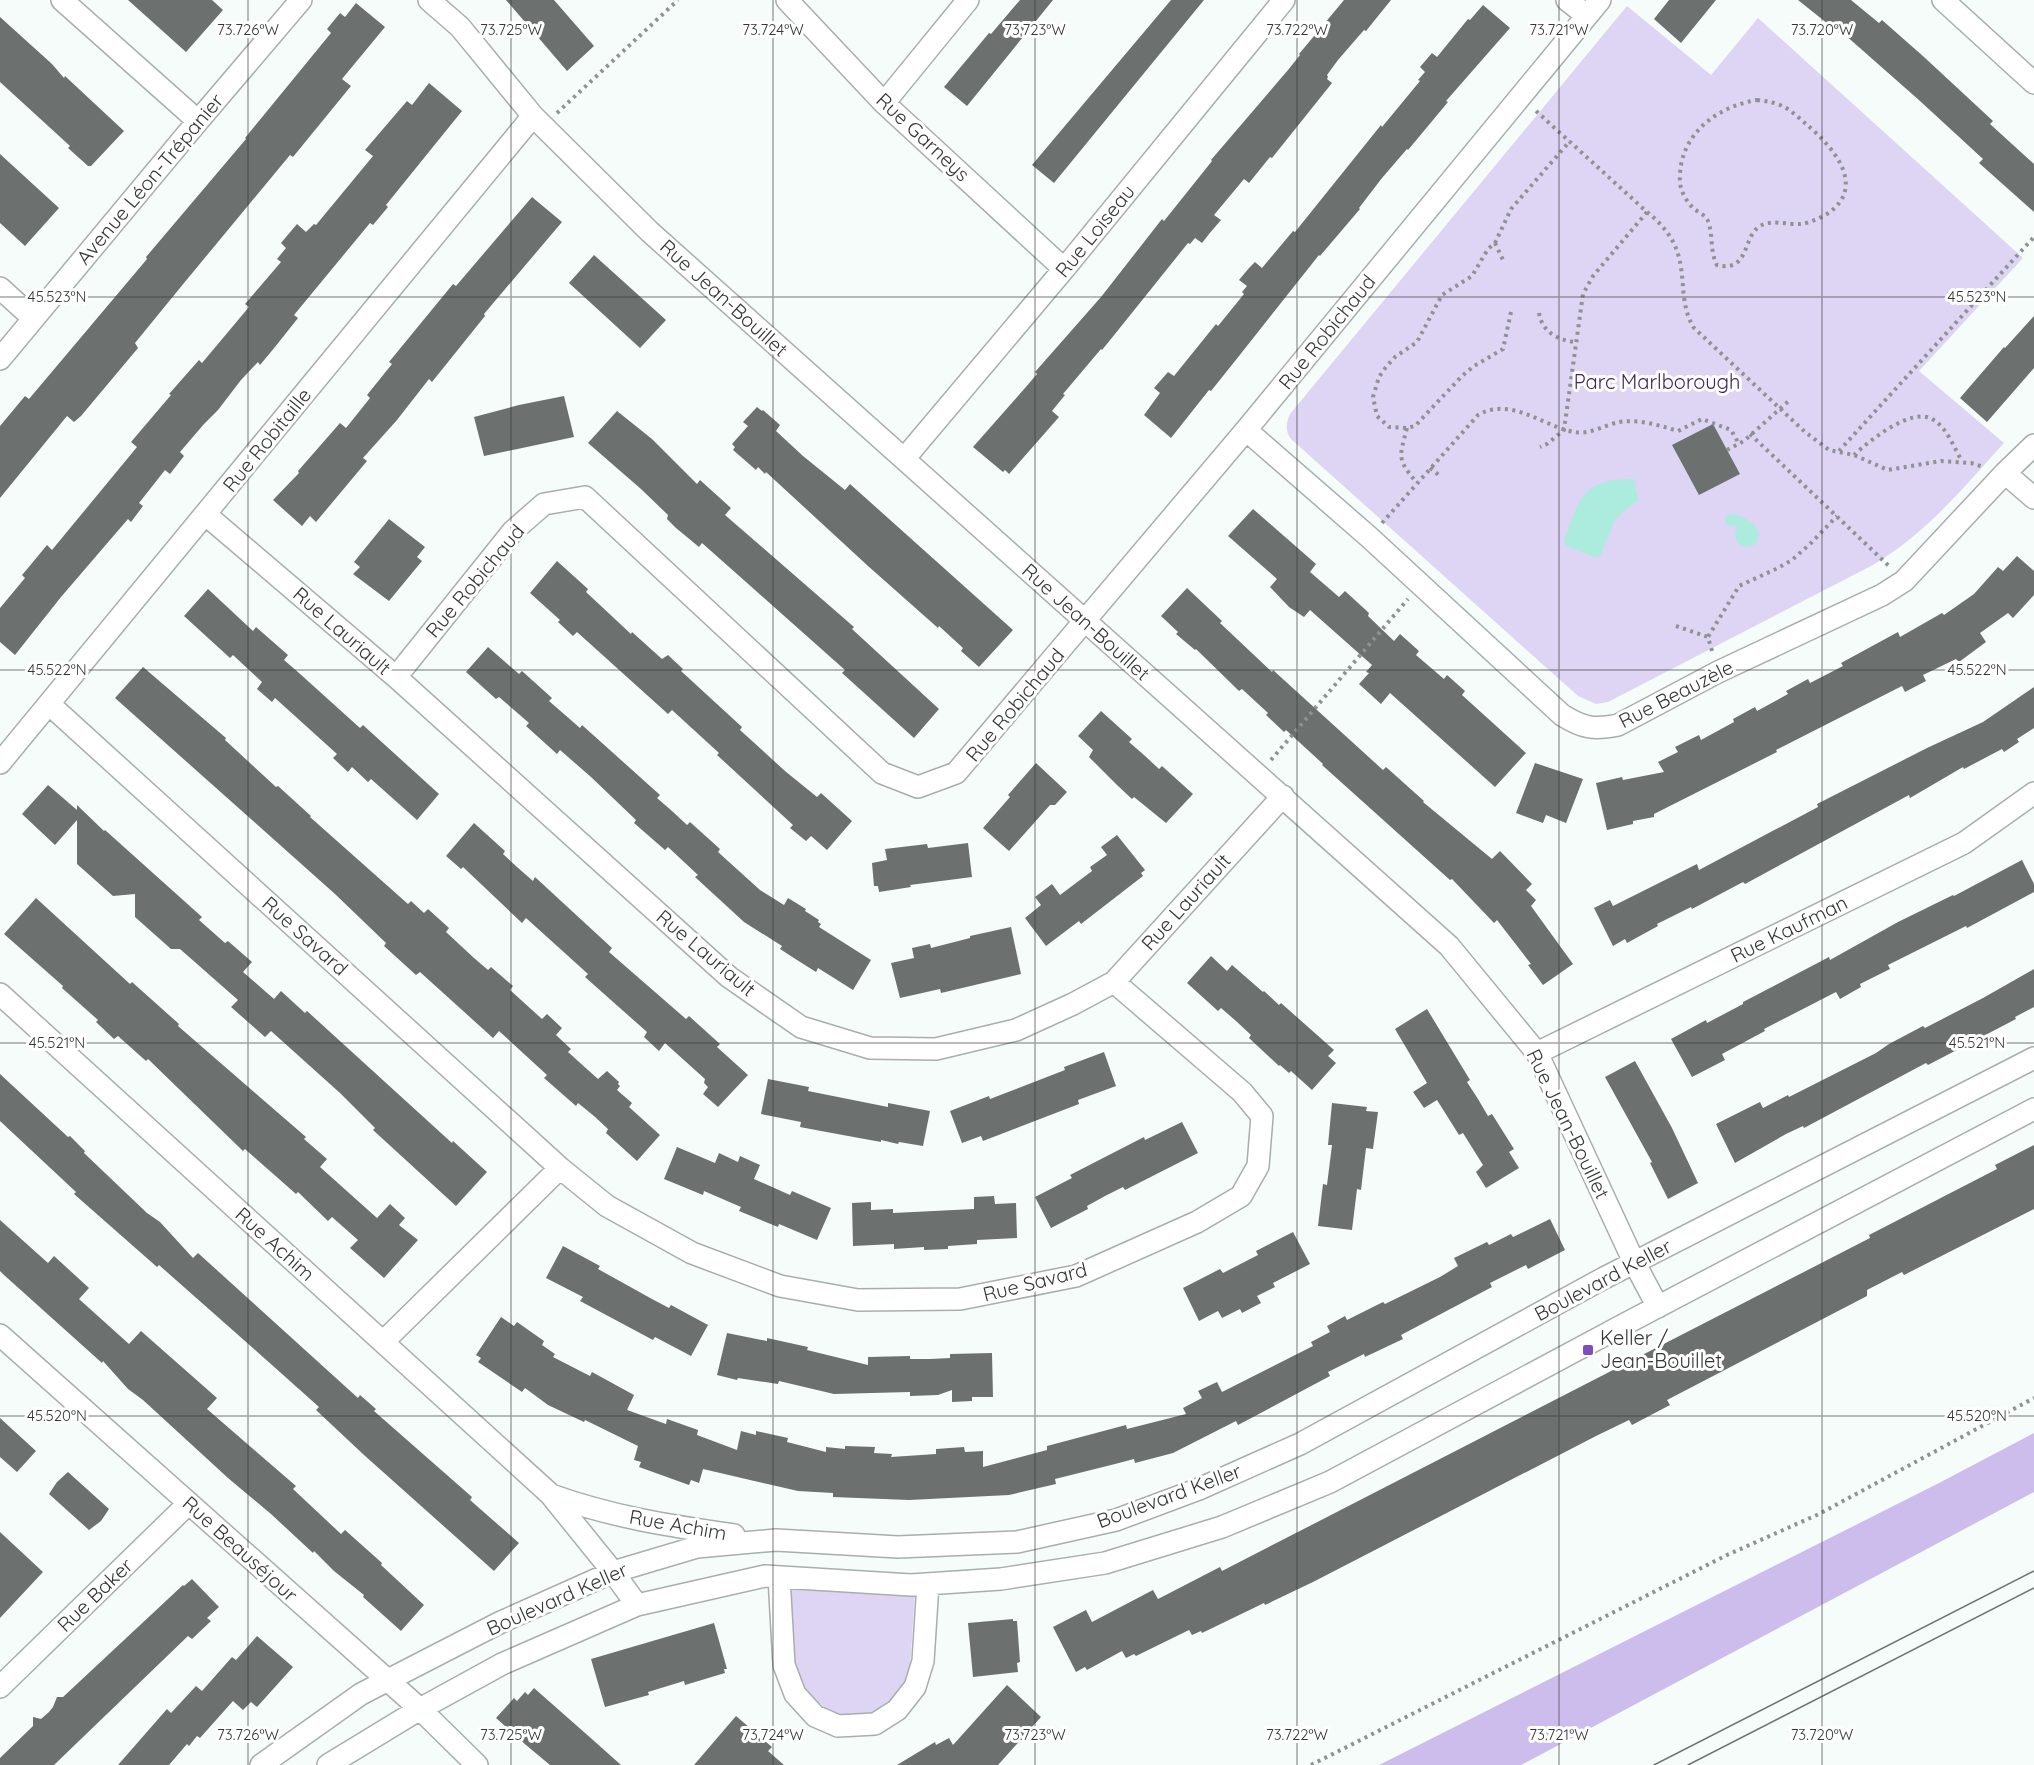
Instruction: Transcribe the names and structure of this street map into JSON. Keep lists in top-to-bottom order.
{
  "streets": {
    "street": [
      "Rue Garneys",
      "Avenue Léon-Trépanier",
      "Rue Loiseau",
      "Rue Jean-Bouillet",
      "Rue Robichaud",
      "Rue Robitaille",
      "Rue Lauriault",
      "Rue Beauzèle",
      "Rue Kaufman",
      "Rue Savard",
      "Rue Achim",
      "Boulevard Keller",
      "Rue Beauséjour",
      "Rue Baker"
    ]
  },
  "crossings": [
    ["Rue Garneys", "Rue Loiseau"],
    ["Rue Loiseau", "Rue Jean-Bouillet"],
    ["Rue Jean-Bouillet", "Rue Robichaud"],
    ["Rue Jean-Bouillet", "Rue Robitaille"],
    ["Rue Jean-Bouillet", "Rue Lauriault"],
    ["Rue Jean-Bouillet", "Rue Kaufman"],
    ["Rue Jean-Bouillet", "Boulevard Keller"],
    ["Rue Robichaud", "Rue Lauriault"],
    ["Rue Robichaud", "Rue Beauzèle"],
    ["Rue Robitaille", "Rue Lauriault"],
    ["Rue Robitaille", "Rue Savard"],
    ["Rue Lauriault", "Rue Savard"],
    ["Rue Achim", "Boulevard Keller"],
    ["Boulevard Keller", "Rue Beauséjour"],
    ["Rue Beauséjour", "Rue Baker"]
  ],
  "parks": ["Parc Marlborough"],
  "places": {
    "transit": ["Keller / Jean-Bouillet"]
  },
  "coordinates": [
    "73.726°W",
    "73.725°W",
    "73.724°W",
    "73.723°W",
    "73.722°W",
    "73.721°W",
    "73.720°W",
    "45.523°N",
    "45.522°N",
    "45.521°N",
    "45.520°N"
  ]
}
